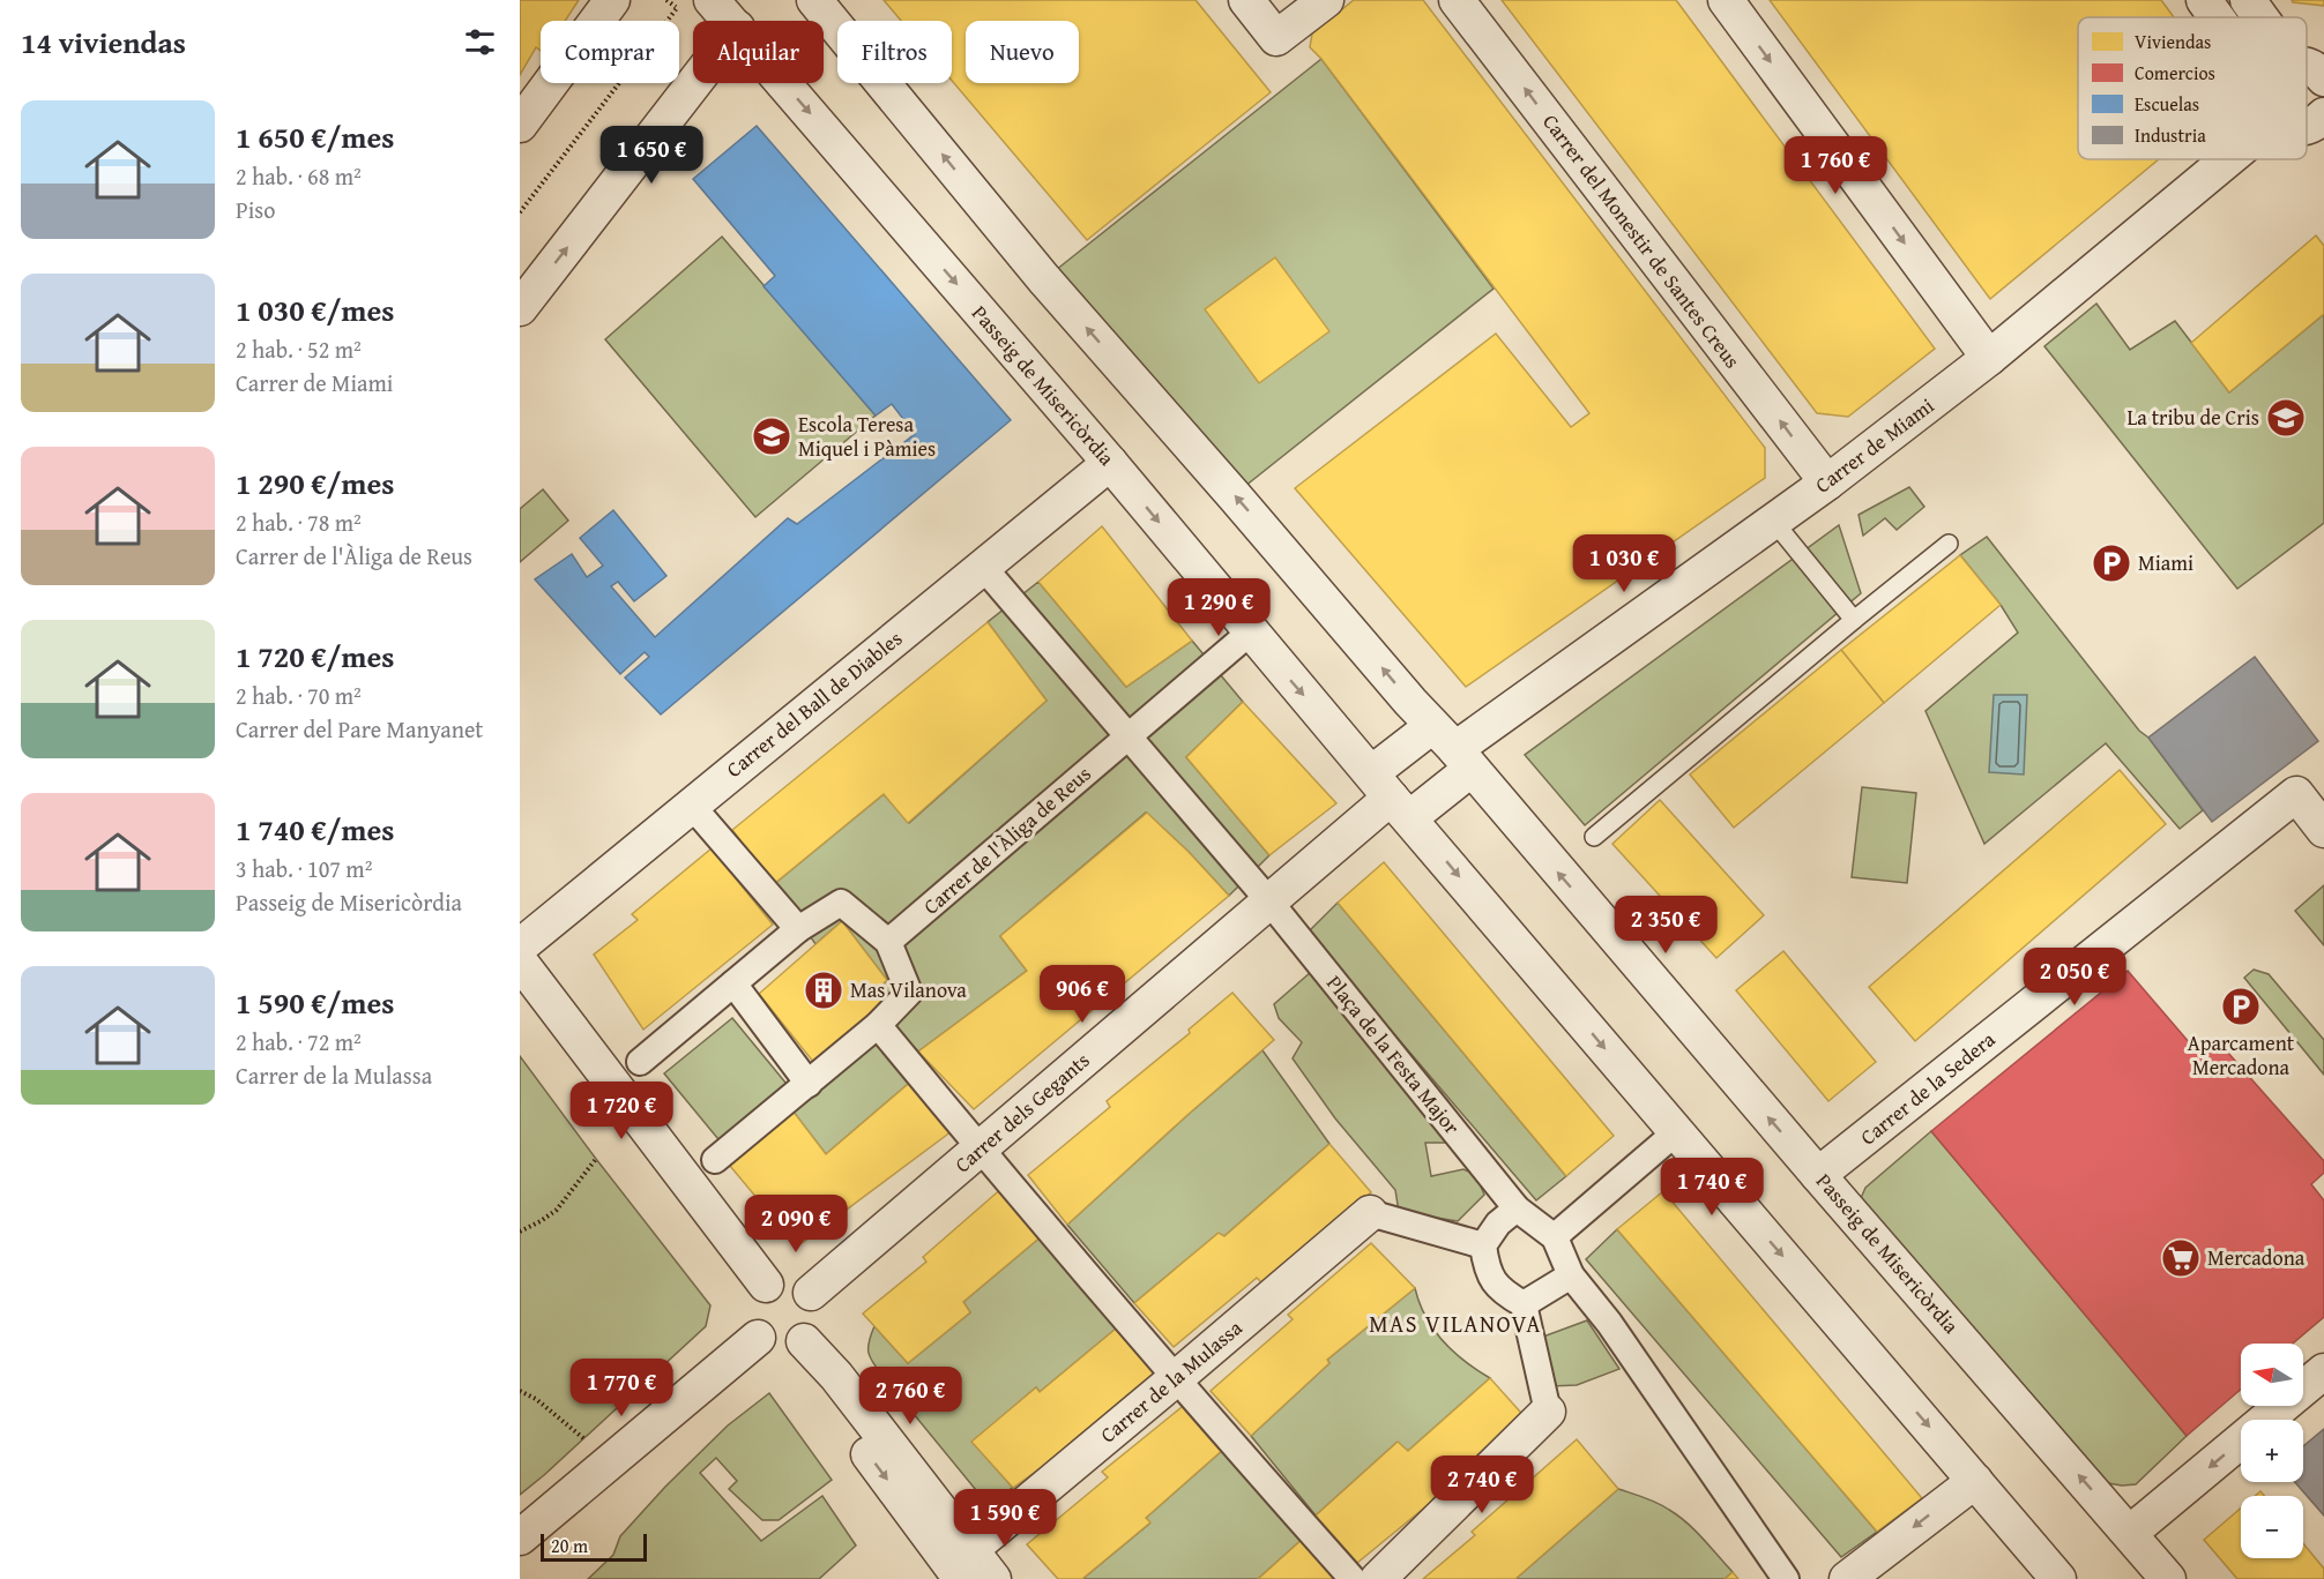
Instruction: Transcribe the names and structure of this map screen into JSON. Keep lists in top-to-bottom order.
{
  "streets": {
    "street": [
      "Carrer del Monestir de Santes Creus",
      "Passeig de Misericòrdia",
      "Carrer de Miami",
      "Carrer del Ball de Diables",
      "Carrer de l'Àliga de Reus",
      "Plaça de la Festa Major",
      "Carrer de la Sedera",
      "Carrer dels Gegants",
      "Carrer de la Mulassa"
    ]
  },
  "crossings": [
    ["Carrer del Monestir de Santes Creus", "Carrer de Miami"],
    ["Passeig de Misericòrdia", "Carrer de Miami"],
    ["Passeig de Misericòrdia", "Carrer del Ball de Diables"],
    ["Passeig de Misericòrdia", "Carrer de l'Àliga de Reus"],
    ["Passeig de Misericòrdia", "Carrer de la Sedera"],
    ["Passeig de Misericòrdia", "Carrer dels Gegants"],
    ["Plaça de la Festa Major", "Carrer dels Gegants"]
  ],
  "districts": ["MAS VILANOVA"],
  "places": {
    "school or university": ["La tribu de Cris", "Escola Teresa Miquel i Pàmies"],
    "parking": ["Miami", "Aparcament Mercadona"],
    "building": ["Mas Vilanova"],
    "supermarket": ["Mercadona"]
  },
  "legend": [
    "Viviendas",
    "Comercios",
    "Escuelas",
    "Industria"
  ],
  "scale_bar": "20 m",
  "north": "left",
  "page": {
    "heading": "14 viviendas",
    "chip": [
      "Comprar",
      "Alquilar",
      "Filtros",
      "Nuevo"
    ],
    "list": [
      {
        "name": "1 650 €/mes",
        "note": "2 hab. · 68 m² · Piso"
      },
      {
        "name": "1 030 €/mes",
        "note": "2 hab. · 52 m² · Carrer de Miami"
      },
      {
        "name": "1 290 €/mes",
        "note": "2 hab. · 78 m² · Carrer de l'Àliga de Reus"
      },
      {
        "name": "1 720 €/mes",
        "note": "2 hab. · 70 m² · Carrer del Pare Manyanet"
      },
      {
        "name": "1 740 €/mes",
        "note": "3 hab. · 107 m² · Passeig de Misericòrdia"
      },
      {
        "name": "1 590 €/mes",
        "note": "2 hab. · 72 m² · Carrer de la Mulassa"
      }
    ],
    "price": [
      "1 650 €",
      "1 760 €",
      "1 030 €",
      "1 290 €",
      "2 350 €",
      "2 050 €",
      "906 €",
      "1 720 €",
      "1 740 €",
      "2 090 €",
      "1 770 €",
      "2 760 €",
      "2 740 €",
      "1 590 €"
    ],
    "map_buttons": ["+", "−"],
    "scale": "20 m"
  }
}
